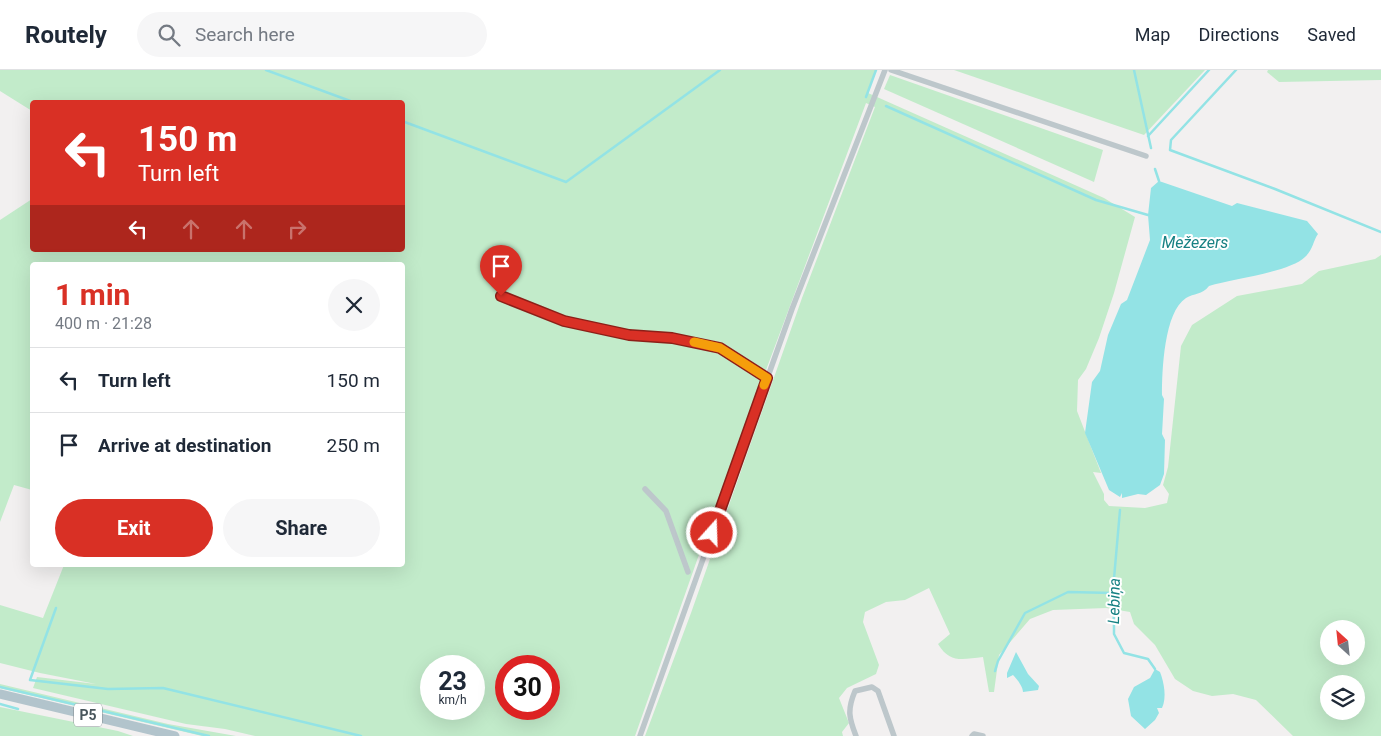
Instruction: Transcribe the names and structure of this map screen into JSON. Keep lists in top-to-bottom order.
{
  "streets": {
    "main road": ["P5"]
  },
  "water": ["Mežezers", "Lebiņa"],
  "north": "top left",
  "page": {
    "header": "Routely",
    "search": "Search here",
    "nav": ["Map", "Directions", "Saved"],
    "turn": ["150 m", "Turn left"],
    "heading": ["1 min", "400 m · 21:28"],
    "list": [
      {
        "name": "Turn left",
        "value": "150 m"
      },
      {
        "name": "Arrive at destination",
        "value": "250 m"
      }
    ],
    "buttons": ["Exit", "Share"],
    "speed": "23 km/h",
    "limit": "30"
  }
}
